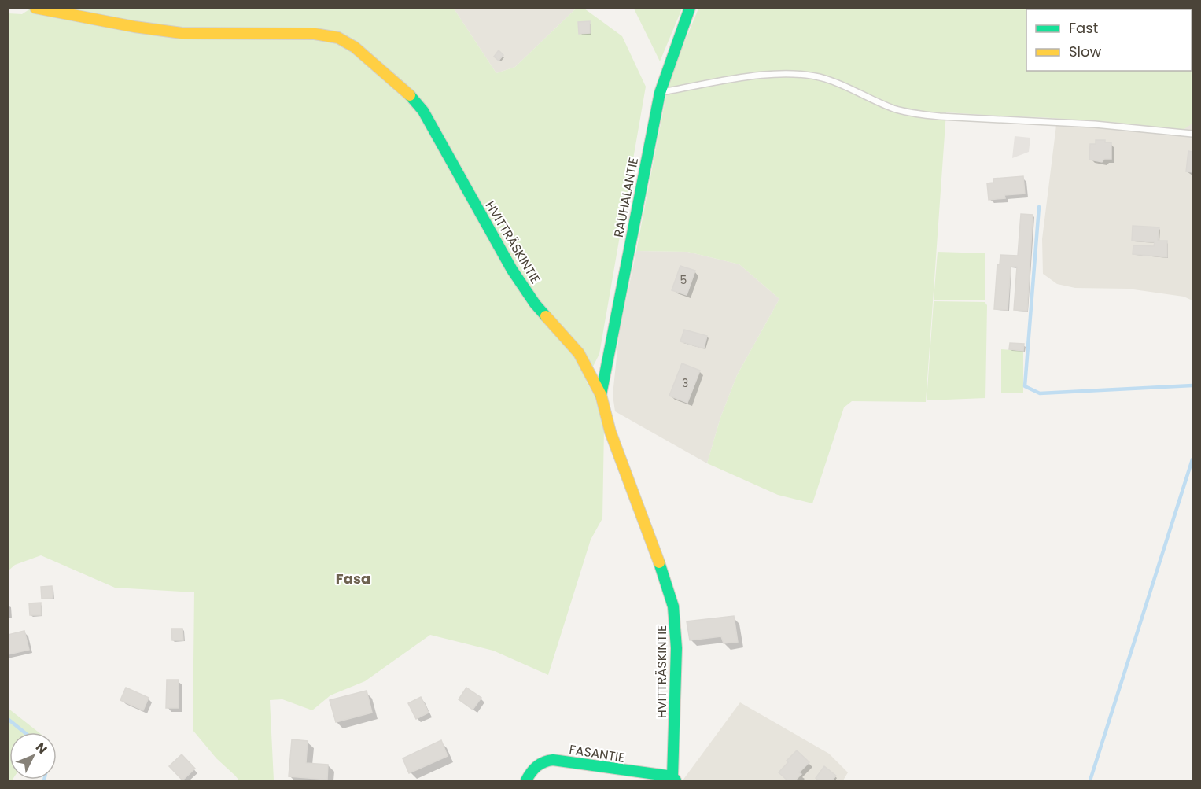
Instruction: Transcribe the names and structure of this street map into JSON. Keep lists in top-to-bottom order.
{
  "streets": {
    "street": ["RAUHALANTIE", "HVITTRÄSKINTIE", "FASANTIE"]
  },
  "crossings": [
    ["RAUHALANTIE", "HVITTRÄSKINTIE"],
    ["HVITTRÄSKINTIE", "FASANTIE"]
  ],
  "districts": ["Fasa"],
  "house_numbers": ["5", "3"],
  "legend": ["Fast", "Slow"],
  "north": "top right"
}
